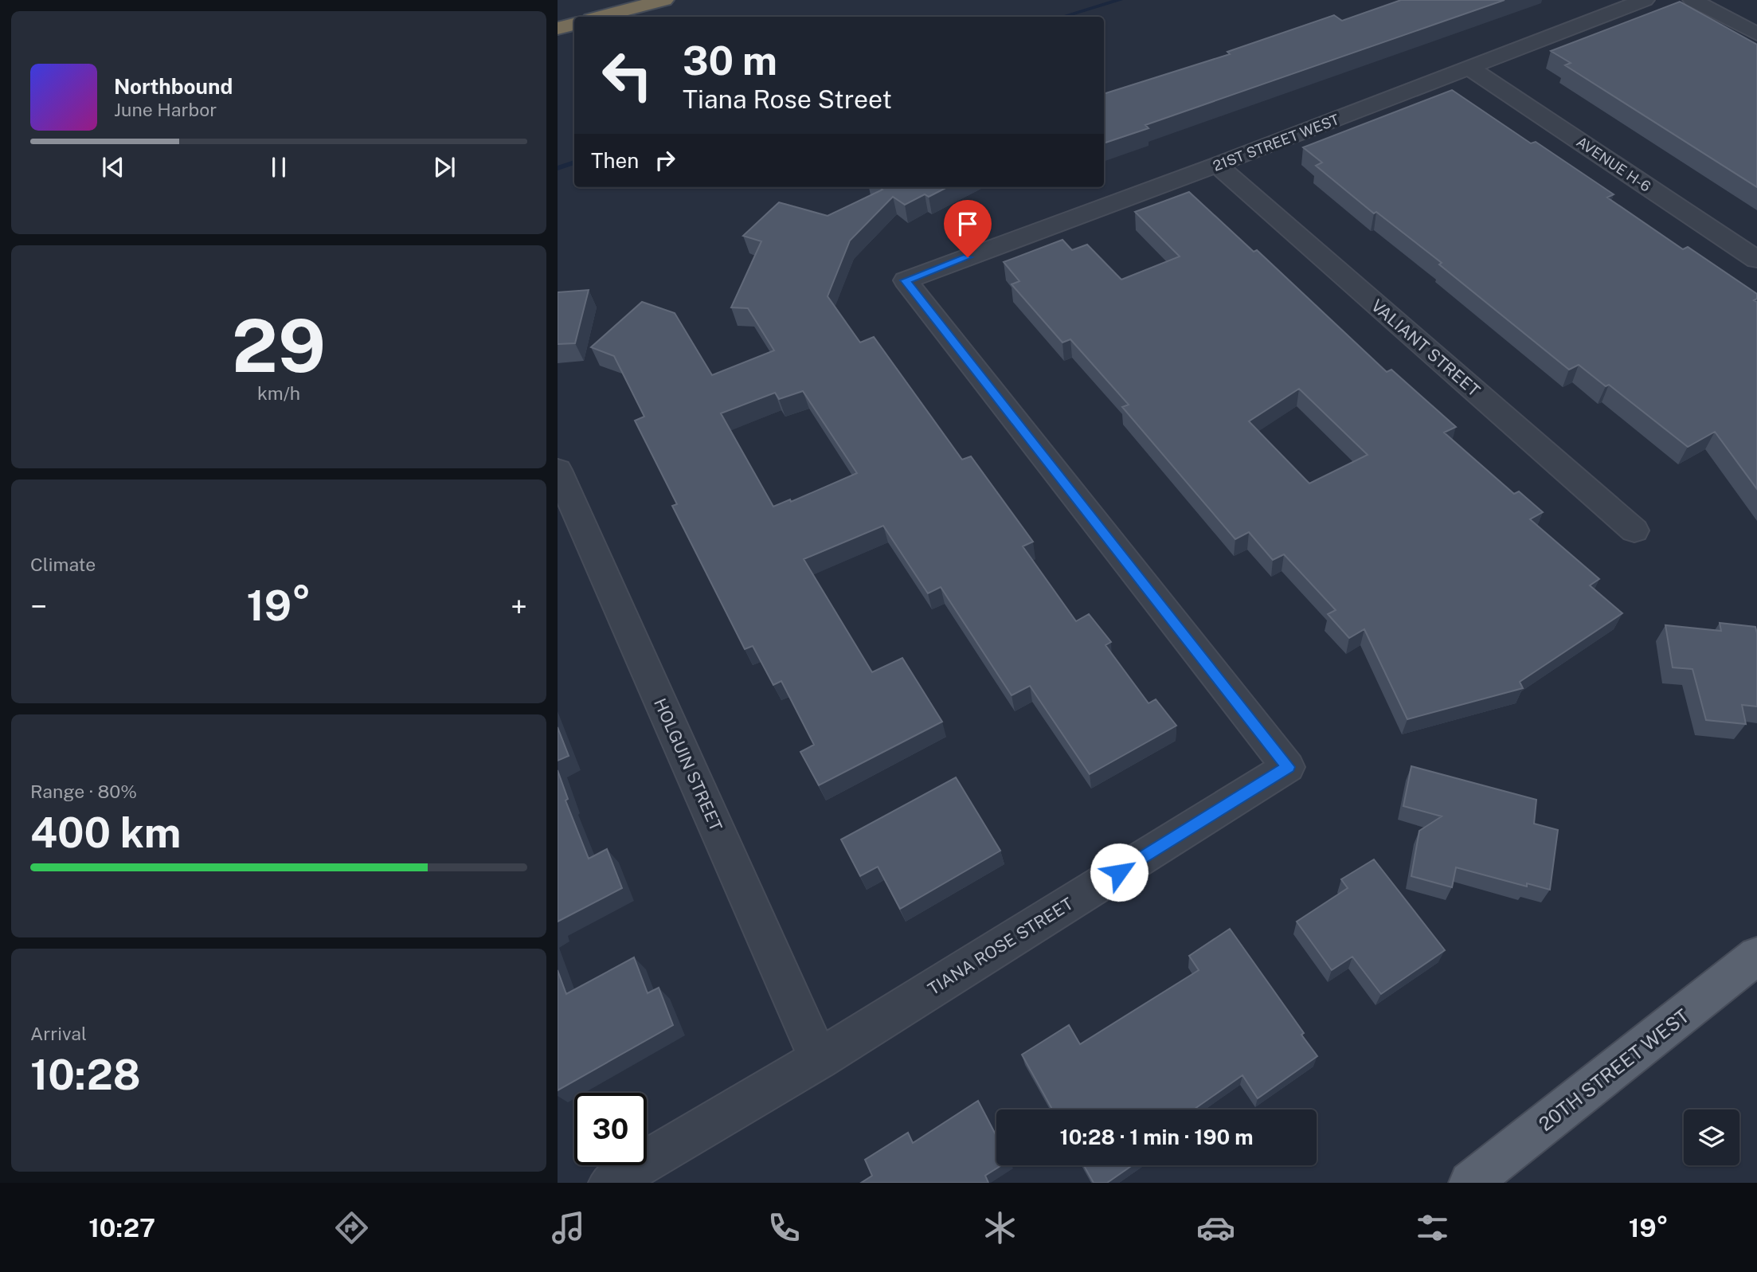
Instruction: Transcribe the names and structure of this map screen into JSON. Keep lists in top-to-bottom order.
{
  "streets": {
    "main road": ["20TH STREET WEST"],
    "street": [
      "21ST STREET WEST",
      "AVENUE H-6",
      "VALIANT STREET",
      "HOLGUIN STREET",
      "TIANA ROSE STREET"
    ]
  },
  "crossings": [
    ["21ST STREET WEST", "AVENUE H-6"],
    ["21ST STREET WEST", "VALIANT STREET"],
    ["21ST STREET WEST", "TIANA ROSE STREET"],
    ["HOLGUIN STREET", "TIANA ROSE STREET"]
  ],
  "page": {
    "turn": ["30 m", "Tiana Rose Street"],
    "song": ["Northbound", "June Harbor"],
    "then": "Then",
    "tile": [
      ["29", "km/h"],
      "Climate",
      ["Range · 80%", "400 km"],
      ["Arrival", "10:28"]
    ],
    "heat": ["−", "19°", "+"],
    "limit": "30",
    "trip": "10:28 · 1 min · 190 m",
    "tabs": ["10:27", "19°"]
  }
}
